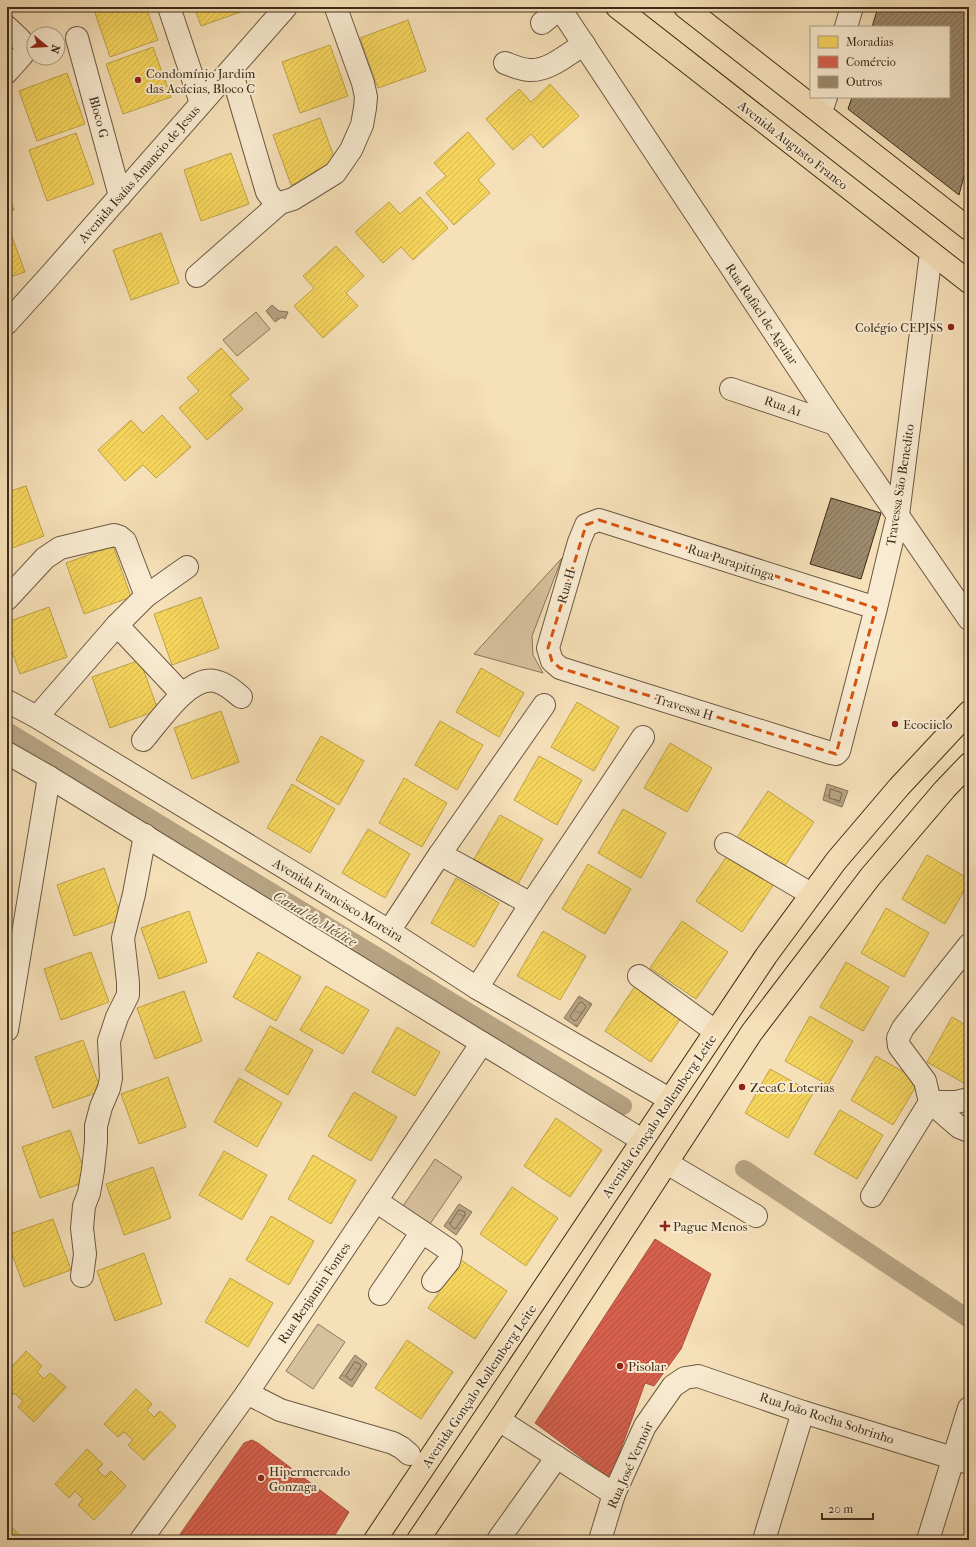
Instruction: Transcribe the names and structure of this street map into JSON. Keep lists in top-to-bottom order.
{
  "streets": {
    "main road": ["Avenida Augusto Franco", "Avenida Gonçalo Rollemberg Leite"],
    "street": [
      "Bloco G",
      "Avenida Isaías Amancio de Jesus",
      "Rua Rafael de Aguiar",
      "Rua A1",
      "Travessa São Benedito",
      "Rua Parapitinga",
      "Rua H",
      "Travessa H",
      "Avenida Francisco Moreira",
      "Rua Benjamin Fontes",
      "Rua João Rocha Sobrinho",
      "Rua José Vernoir"
    ]
  },
  "crossings": [
    ["Bloco G", "Avenida Isaías Amancio de Jesus"],
    ["Avenida Augusto Franco", "Travessa São Benedito"],
    ["Rua Rafael de Aguiar", "Rua A1"],
    ["Rua Rafael de Aguiar", "Travessa São Benedito"],
    ["Travessa São Benedito", "Rua Parapitinga"],
    ["Travessa São Benedito", "Travessa H"],
    ["Rua Parapitinga", "Rua H"],
    ["Rua H", "Travessa H"],
    ["Avenida Francisco Moreira", "Avenida Gonçalo Rollemberg Leite"],
    ["Rua João Rocha Sobrinho", "Rua José Vernoir"]
  ],
  "water": ["Canal do Médice"],
  "places": {
    "other": [
      "Condomínio Jardim das Acácias, Bloco C",
      "Colégio CEPJSS",
      "Ecociiclo",
      "ZecaC Loterias",
      "Pisolar",
      "Hipermercado Gonzaga"
    ],
    "health": ["Pague Menos"]
  },
  "legend": ["Moradias", "Comércio", "Outros"],
  "scale_bar": "20 m",
  "north": "right"
}
